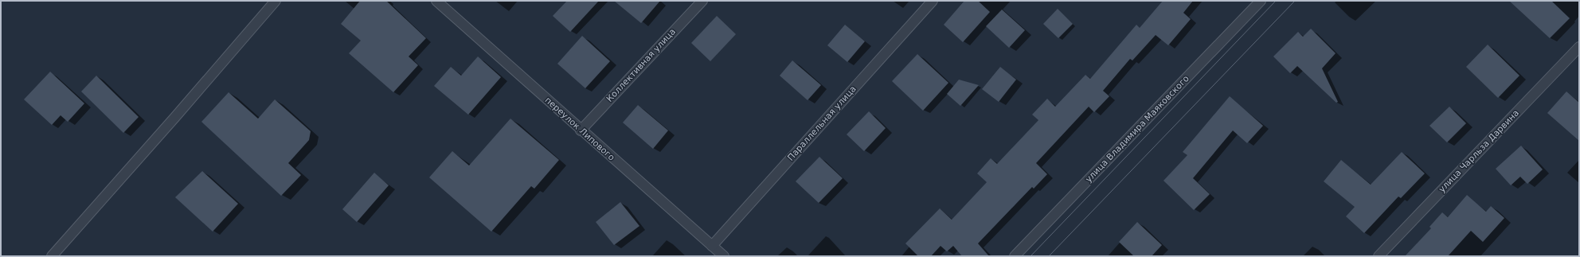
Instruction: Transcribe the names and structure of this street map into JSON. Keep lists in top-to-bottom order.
{
  "streets": {
    "lane": [
      "Коллективная улица",
      "Параллельная улица",
      "переулок Липового",
      "улица Владимира Маяковского",
      "улица Чарльза Дарвина"
    ]
  },
  "crossings": [
    ["Коллективная улица", "переулок Липового"],
    ["Параллельная улица", "переулок Липового"]
  ]
}
